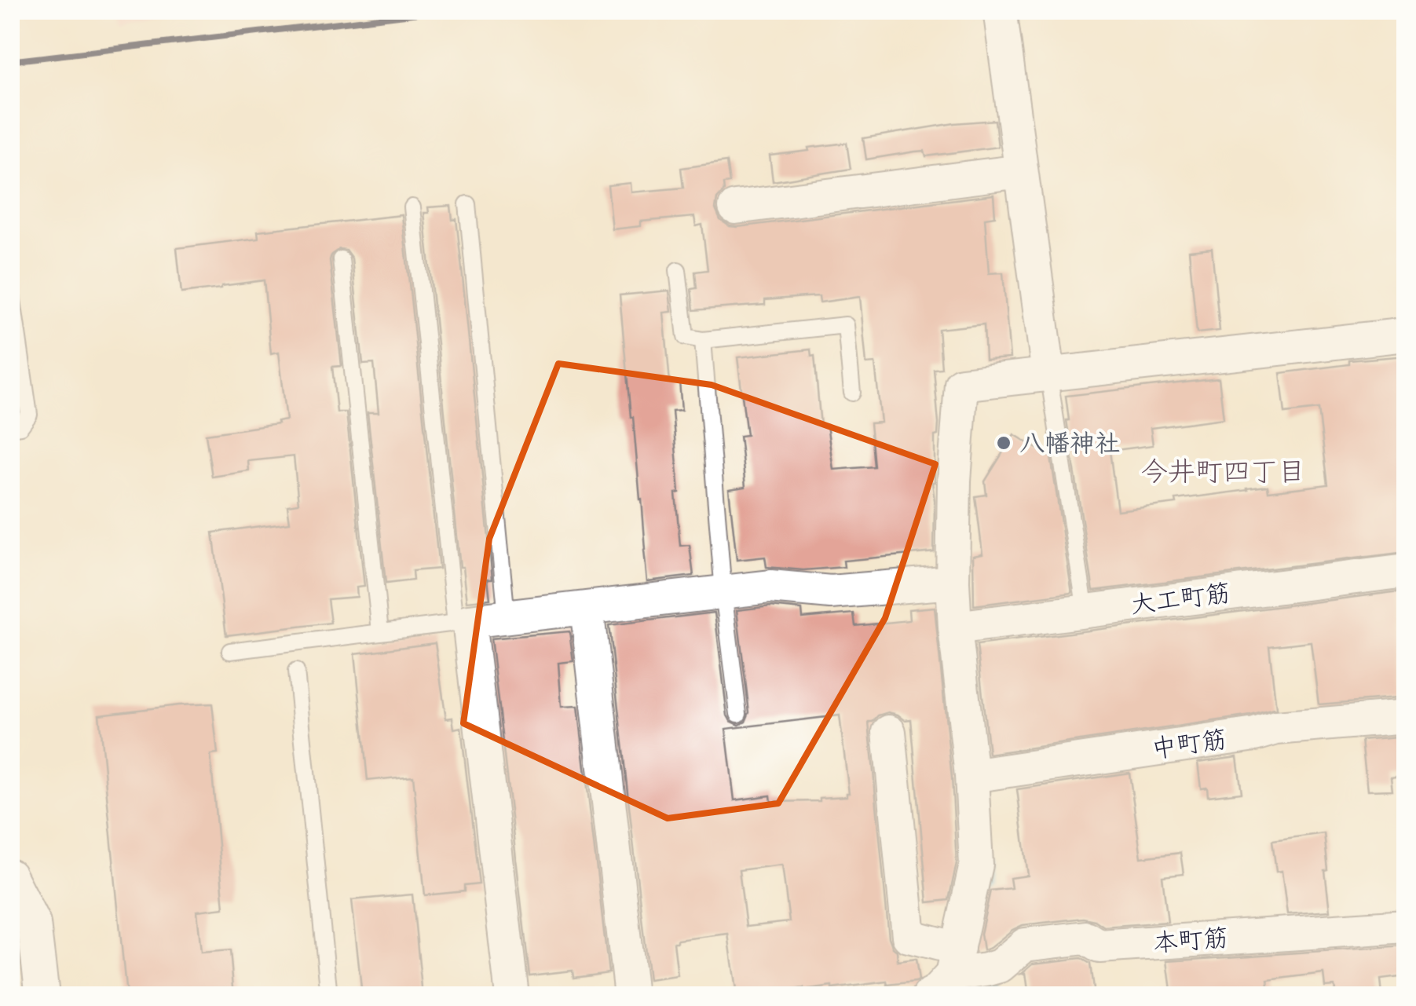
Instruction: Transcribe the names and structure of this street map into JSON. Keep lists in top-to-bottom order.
{
  "streets": {
    "street": ["大工町筋", "中町筋", "本町筋"]
  },
  "districts": ["今井町四丁目"],
  "places": ["八幡神社"]
}
